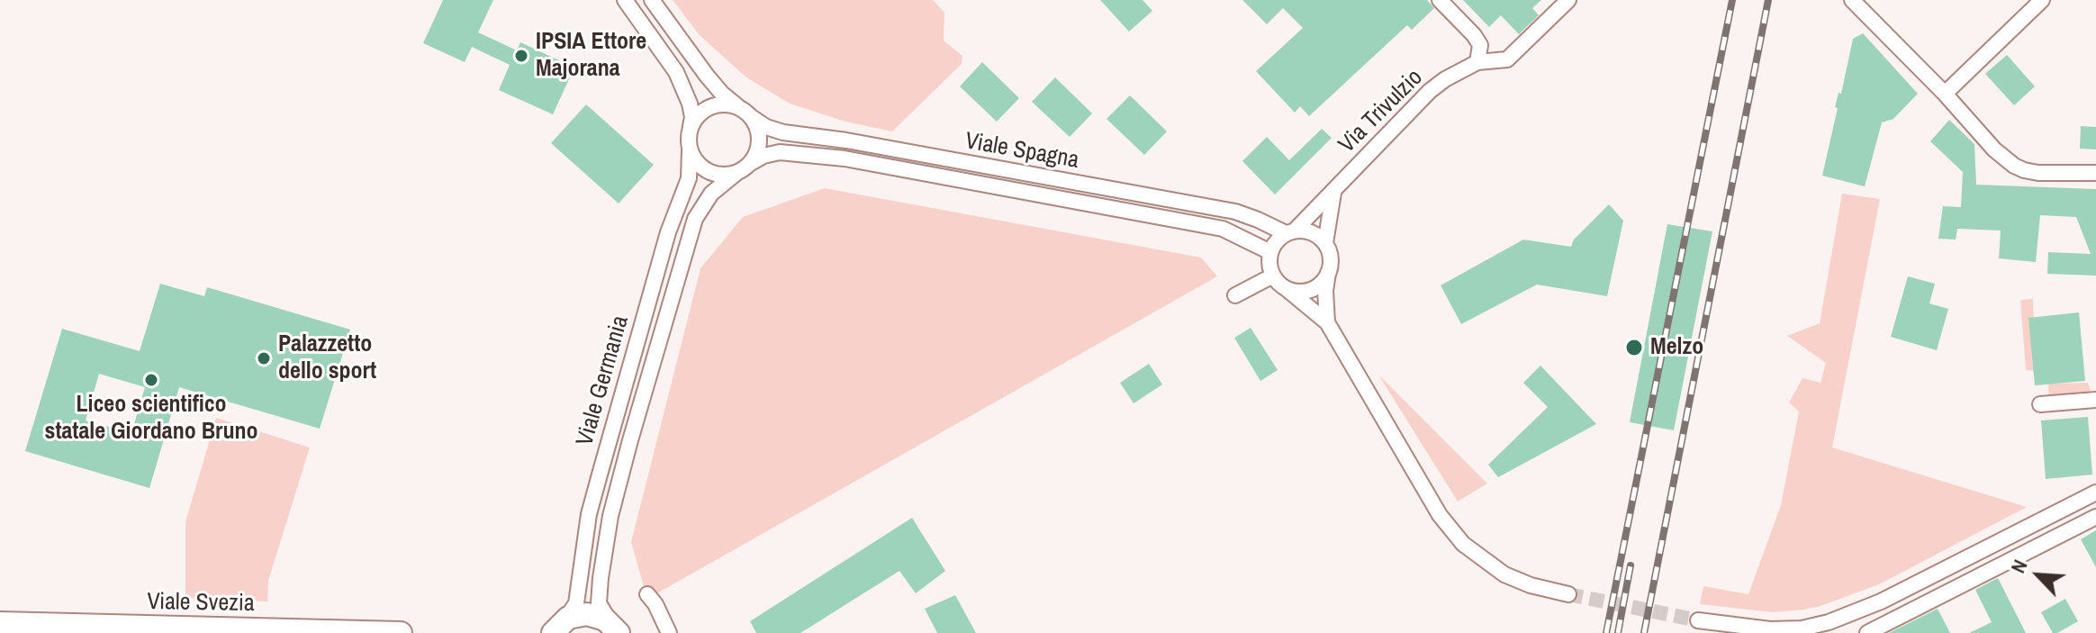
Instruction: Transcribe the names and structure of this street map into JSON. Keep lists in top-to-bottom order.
{
  "streets": {
    "street": [
      "Via Trivulzio",
      "Viale Spagna",
      "Viale Germania",
      "Viale Svezia"
    ]
  },
  "crossings": [
    ["Via Trivulzio", "Viale Spagna"],
    ["Viale Spagna", "Viale Germania"]
  ],
  "places": [
    "IPSIA Ettore Majorana",
    "Melzo",
    "Palazzetto dello sport",
    "Liceo scientifico statale Giordano Bruno"
  ],
  "north": "top left"
}
